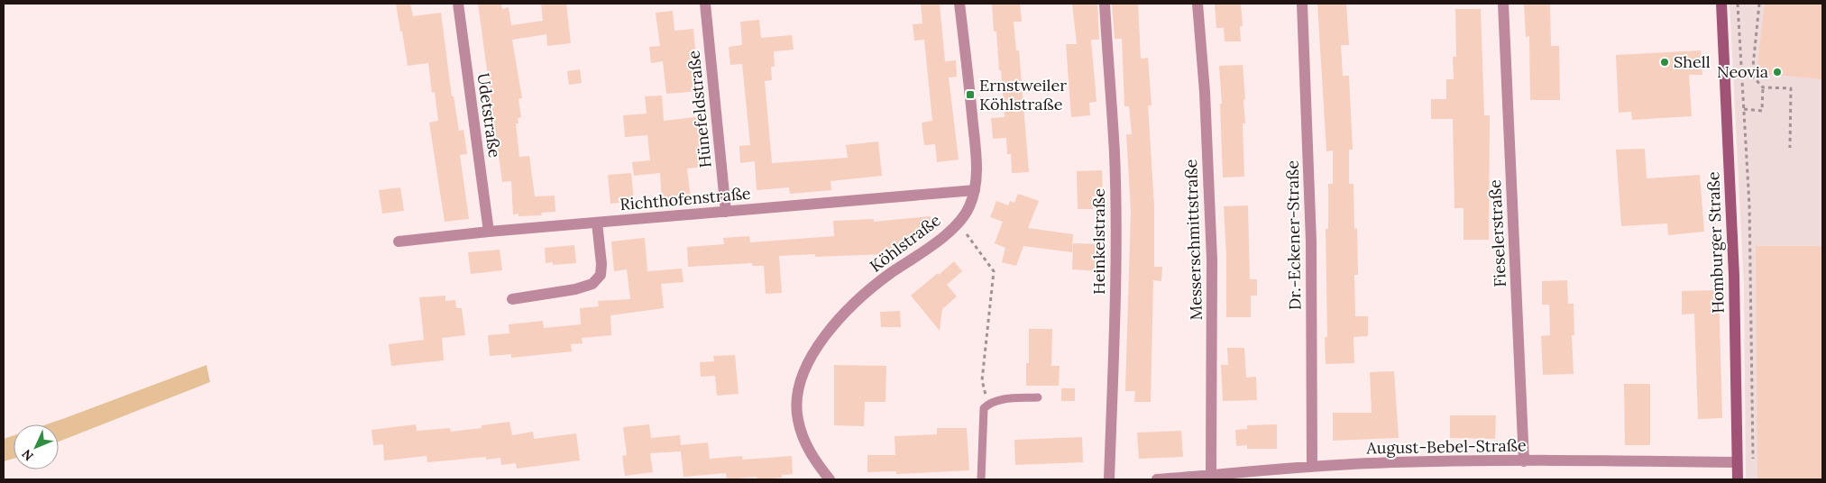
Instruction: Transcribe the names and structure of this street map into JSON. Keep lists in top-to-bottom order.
{
  "streets": {
    "main road": ["Homburger Straße"],
    "street": [
      "Hünefeldstraße",
      "Udetstraße",
      "Richthofenstraße",
      "Fieselerstraße",
      "Dr.-Eckener-Straße",
      "Messerschmittstraße",
      "Heinkelstraße",
      "Köhlstraße",
      "August-Bebel-Straße"
    ]
  },
  "crossings": [
    ["Hünefeldstraße", "Richthofenstraße"],
    ["Udetstraße", "Richthofenstraße"],
    ["Richthofenstraße", "Köhlstraße"],
    ["Fieselerstraße", "August-Bebel-Straße"],
    ["Dr.-Eckener-Straße", "August-Bebel-Straße"],
    ["Messerschmittstraße", "August-Bebel-Straße"],
    ["Homburger Straße", "August-Bebel-Straße"]
  ],
  "places": {
    "other": ["Shell", "Neovia"],
    "transit": ["Ernstweiler Köhlstraße"]
  },
  "north": "bottom left"
}
